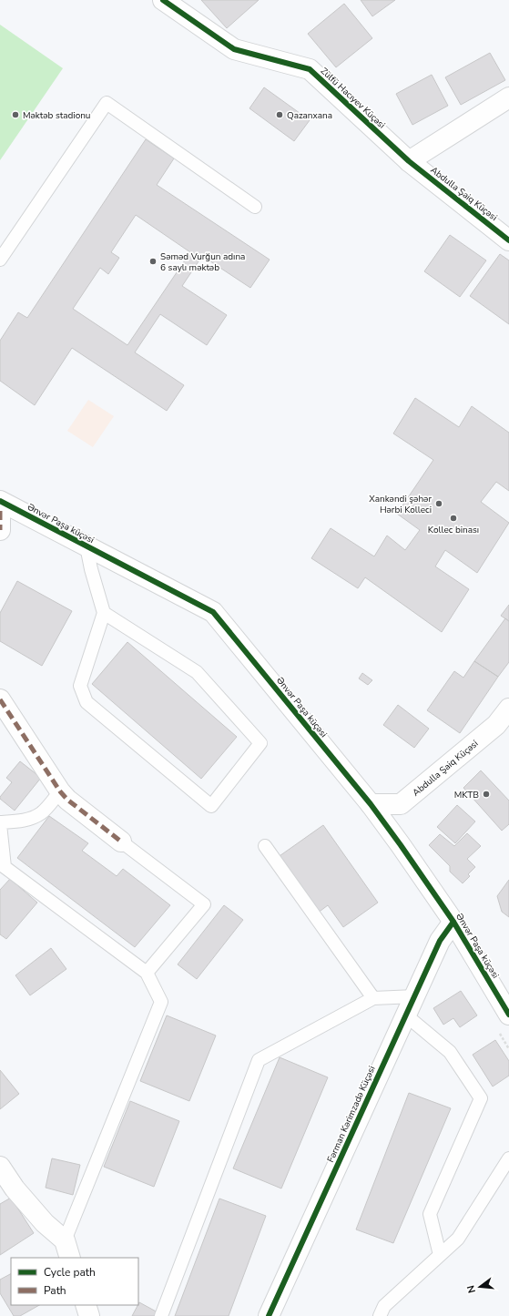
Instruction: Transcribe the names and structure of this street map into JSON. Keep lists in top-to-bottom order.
{
  "streets": {
    "street": [
      "Zülfü Hacıyev Küçəsi",
      "Abdulla Şaiq Küçəsi",
      "Ənvər Paşa küçəsi",
      "Fərman Kərimzadə Küçəsi"
    ]
  },
  "crossings": [
    ["Zülfü Hacıyev Küçəsi", "Abdulla Şaiq Küçəsi"],
    ["Abdulla Şaiq Küçəsi", "Ənvər Paşa küçəsi"],
    ["Ənvər Paşa küçəsi", "Fərman Kərimzadə Küçəsi"]
  ],
  "places": [
    "Məktəb stadionu",
    "Qazanxana",
    "Səməd Vurğun adına 6 saylı məktəb",
    "Xankəndi şəhər Hərbi Kolleci",
    "Kollec binası",
    "MKTB"
  ],
  "legend": ["Cycle path", "Path"],
  "north": "left"
}
